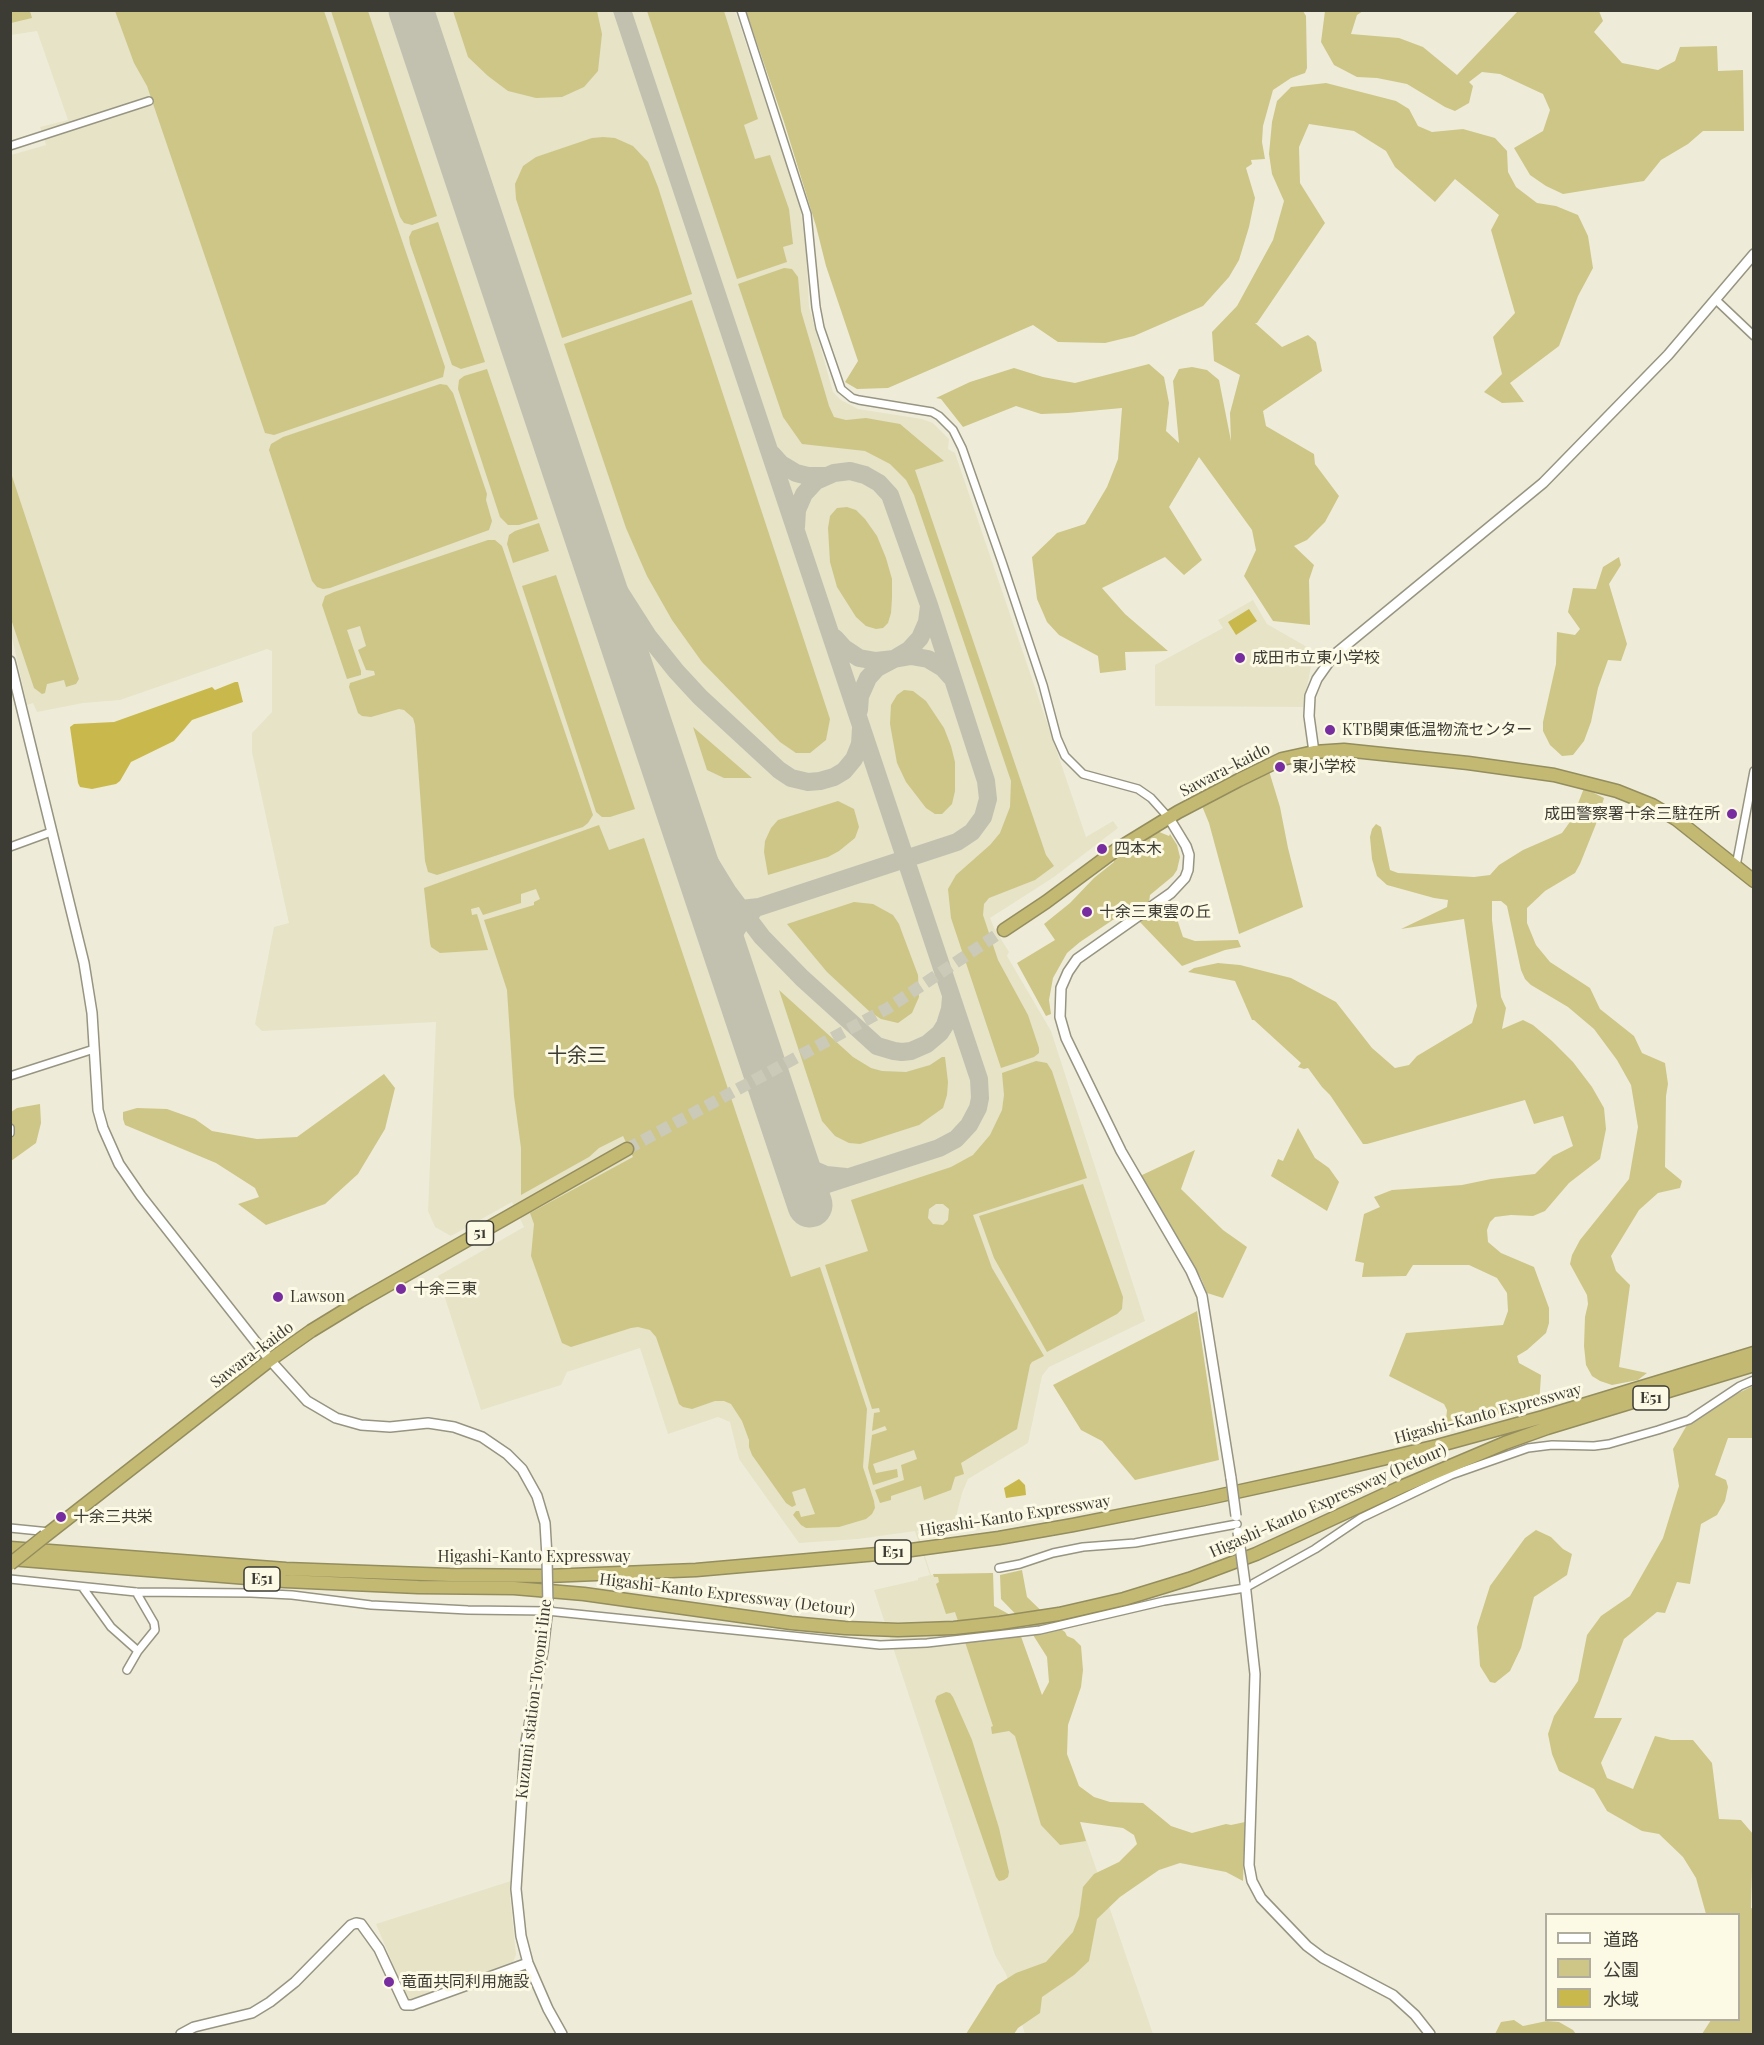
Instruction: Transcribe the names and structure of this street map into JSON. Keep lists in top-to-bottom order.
{
  "streets": {
    "highway": [
      "Sawara-kaido",
      "51",
      "E51",
      "Higashi-Kanto Expressway",
      "Higashi-Kanto Expressway (Detour)"
    ],
    "street": ["Kuzumi station-Toyomi line"]
  },
  "crossings": [
    ["Sawara-kaido", "Higashi-Kanto Expressway"],
    ["Sawara-kaido", "Kuzumi station-Toyomi line"],
    ["Higashi-Kanto Expressway", "Higashi-Kanto Expressway (Detour)"]
  ],
  "districts": ["十余三"],
  "places": [
    "成田市立東小学校",
    "KTB関東低温物流センター",
    "東小学校",
    "成田警察署十余三駐在所",
    "四本木",
    "十余三東雲の丘",
    "十余三東",
    "Lawson",
    "十余三共栄",
    "竜面共同利用施設"
  ],
  "legend": ["道路", "公園", "水域"]
}
